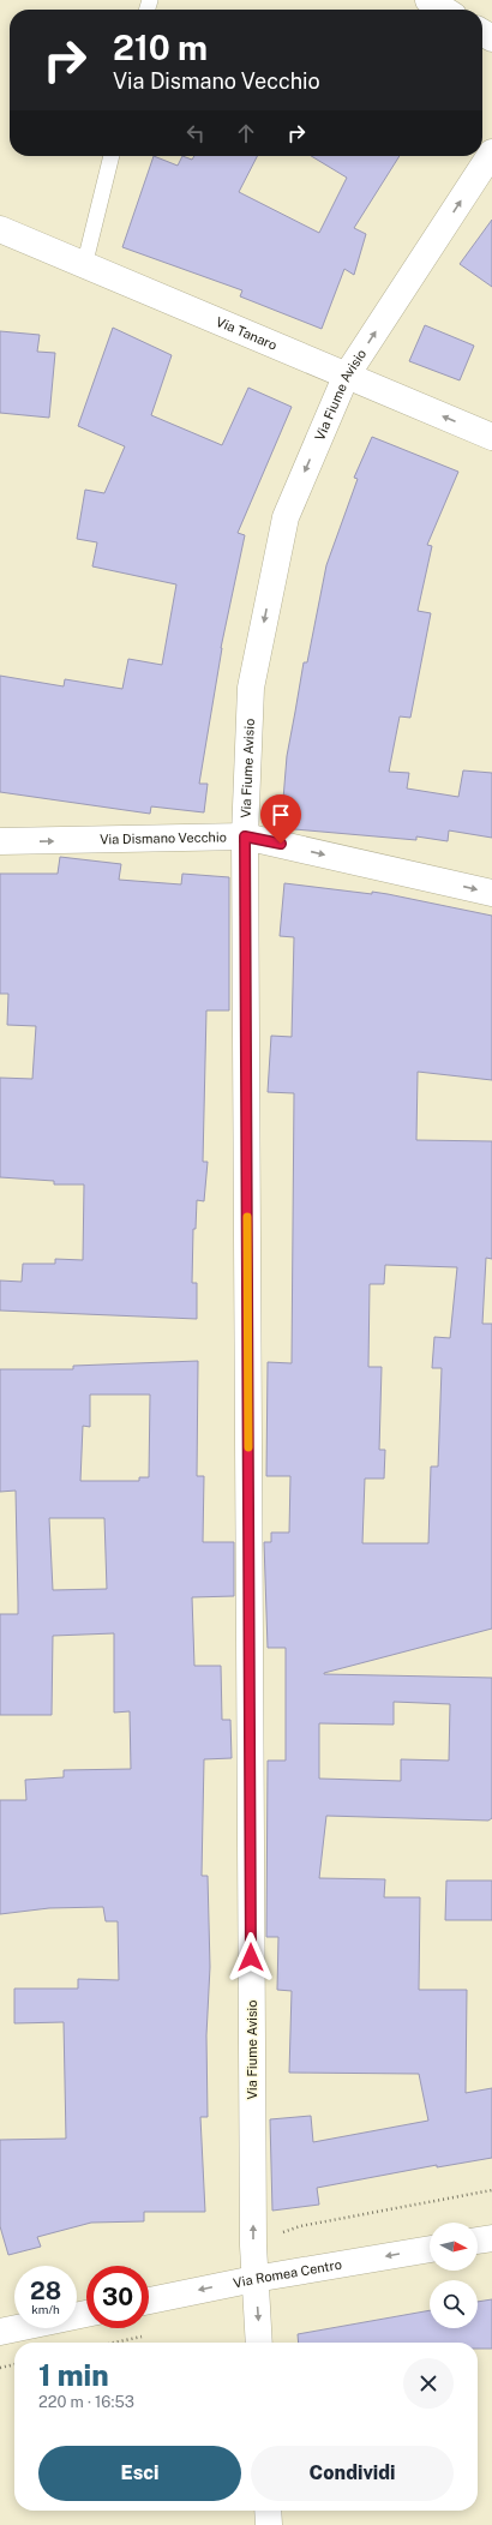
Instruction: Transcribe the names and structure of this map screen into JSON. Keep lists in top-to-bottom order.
{
  "streets": {
    "street": [
      "Via Tanaro",
      "Via Fiume Avisio",
      "Via Dismano Vecchio",
      "Via Romea Centro"
    ]
  },
  "crossings": [
    ["Via Tanaro", "Via Fiume Avisio"],
    ["Via Fiume Avisio", "Via Dismano Vecchio"],
    ["Via Fiume Avisio", "Via Romea Centro"]
  ],
  "one_way": ["Via Dismano Vecchio", "Via Romea Centro"],
  "north": "right",
  "page": {
    "turn": ["210 m", "Via Dismano Vecchio"],
    "speed": "28 km/h",
    "limit": "30",
    "heading": ["1 min", "220 m · 16:53"],
    "buttons": ["Esci", "Condividi"]
  }
}
